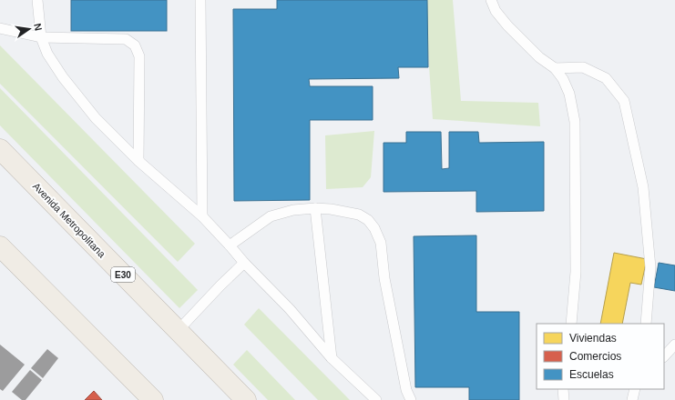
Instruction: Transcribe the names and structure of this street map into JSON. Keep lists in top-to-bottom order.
{
  "streets": {
    "highway": ["Avenida Metropolitana", "E30"]
  },
  "legend": ["Viviendas", "Comercios", "Escuelas"],
  "north": "right"
}
